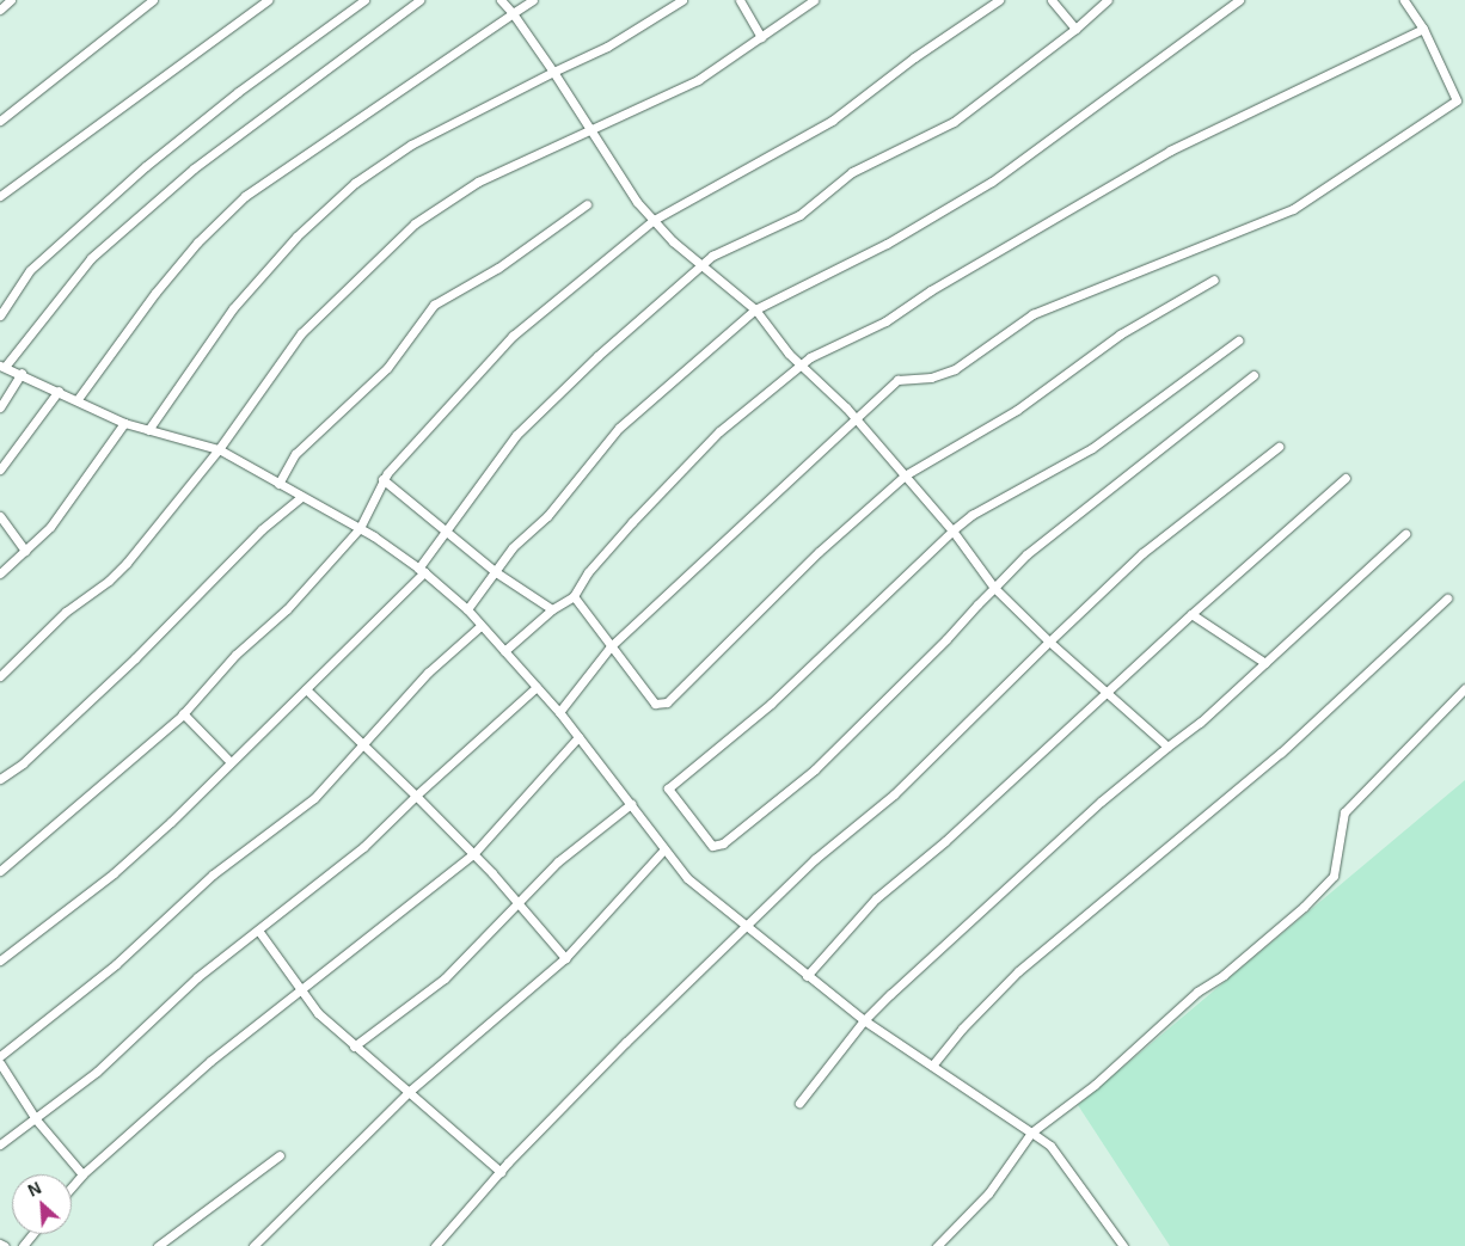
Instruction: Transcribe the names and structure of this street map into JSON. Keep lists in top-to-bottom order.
{
  "north": "top left"
}
